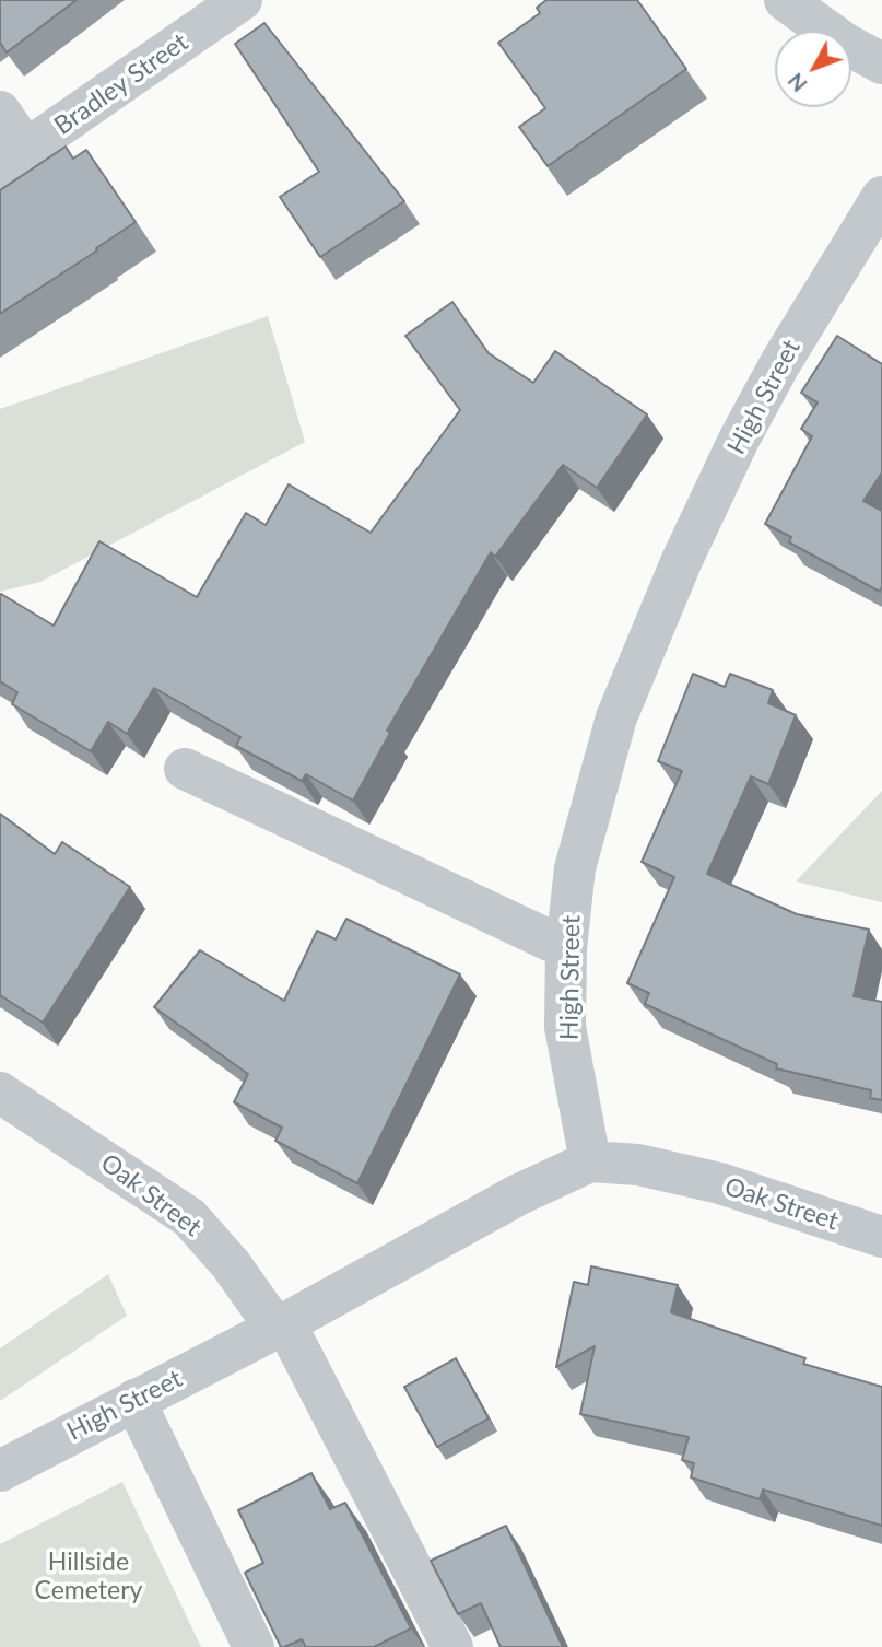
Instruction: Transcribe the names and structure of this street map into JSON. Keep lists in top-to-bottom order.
{
  "streets": {
    "street": ["Bradley Street", "High Street", "Oak Street"]
  },
  "crossings": [
    ["High Street", "Oak Street"]
  ],
  "parks": ["Hillside Cemetery"],
  "north": "bottom left"
}
